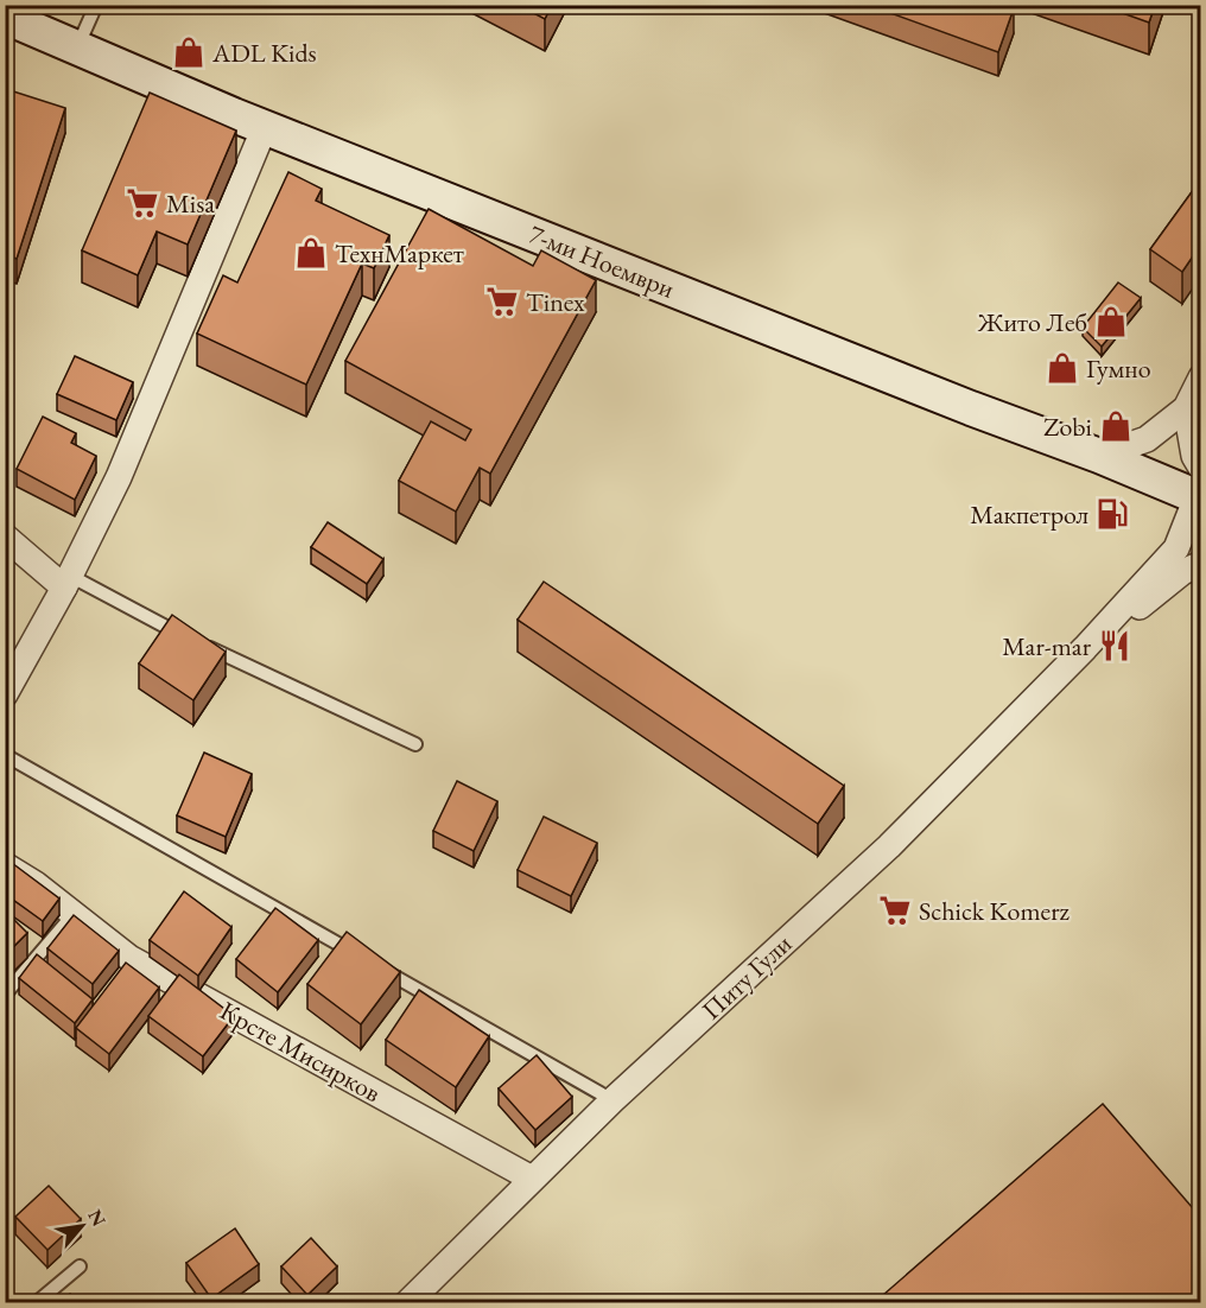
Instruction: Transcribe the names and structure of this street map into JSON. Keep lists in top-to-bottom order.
{
  "streets": {
    "street": ["7-ми Ноември", "Питу Гули", "Крсте Мисирков"]
  },
  "crossings": [
    ["7-ми Ноември", "Питу Гули"],
    ["Питу Гули", "Крсте Мисирков"]
  ],
  "places": {
    "shop": [
      "ADL Kids",
      "ТехнМаркет",
      "Жито Леб",
      "Гумно",
      "Zobi"
    ],
    "supermarket": ["Misa", "Tinex", "Schick Komerz"],
    "fuel station": ["Макпетрол"],
    "restaurant": ["Mar-mar"]
  },
  "north": "top right"
}
